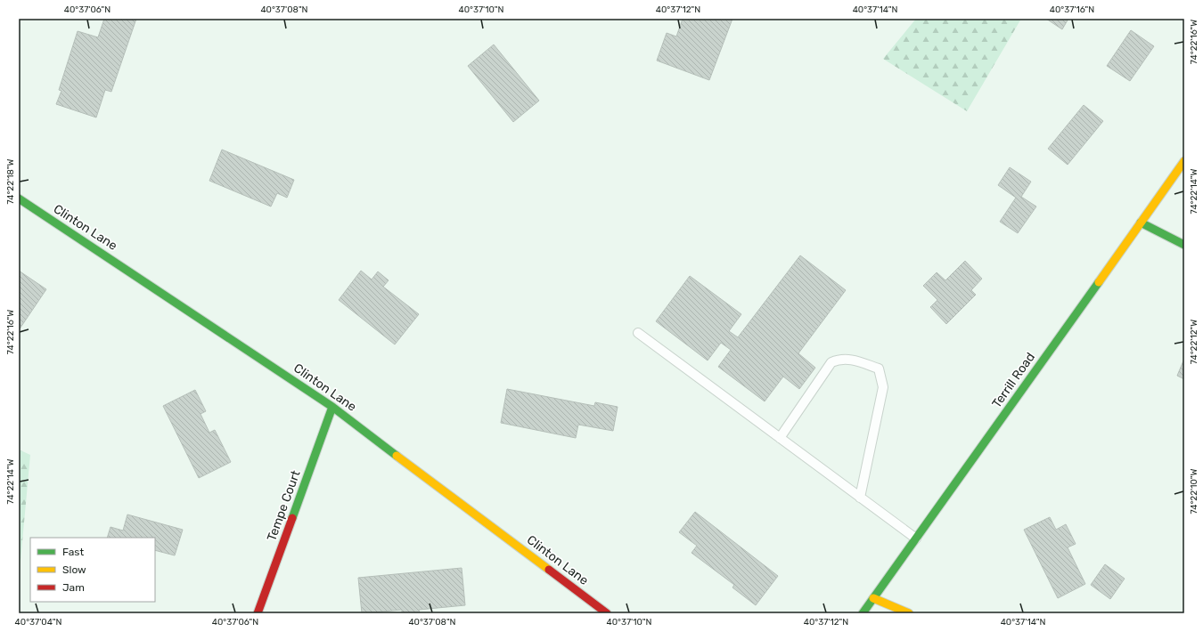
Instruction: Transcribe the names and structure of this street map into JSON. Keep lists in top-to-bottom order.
{
  "streets": {
    "street": ["Clinton Lane", "Terrill Road", "Tempe Court"]
  },
  "crossings": [
    ["Clinton Lane", "Tempe Court"]
  ],
  "legend": ["Fast", "Slow", "Jam"],
  "coordinates": [
    "40°37'06\"N",
    "40°37'08\"N",
    "40°37'10\"N",
    "40°37'12\"N",
    "40°37'14\"N",
    "40°37'16\"N",
    "74°22'16\"W",
    "74°22'18\"W",
    "74°22'14\"W",
    "74°22'12\"W",
    "74°22'10\"W",
    "40°37'04\"N"
  ]
}
